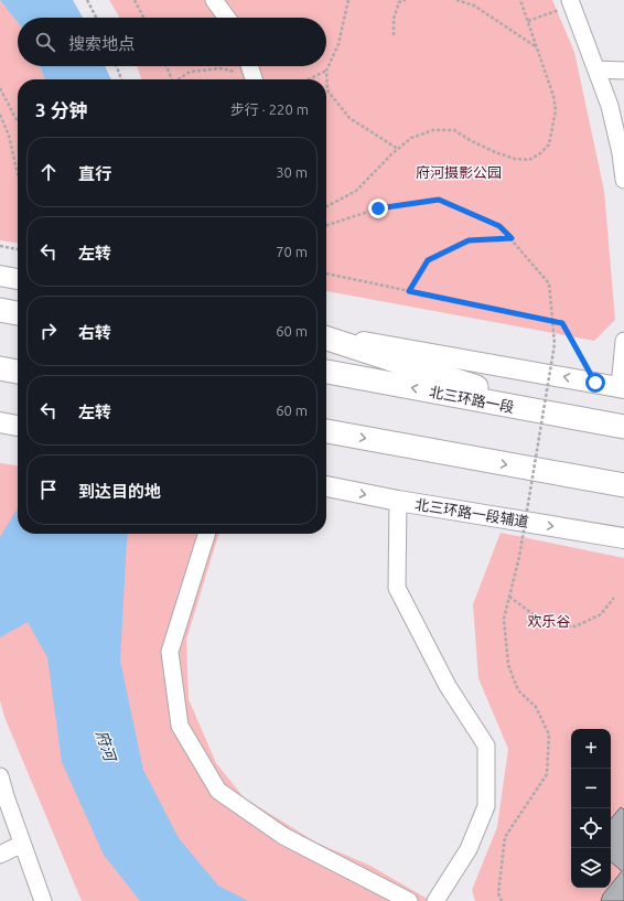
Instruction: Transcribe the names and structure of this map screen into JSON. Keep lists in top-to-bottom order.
{
  "streets": {
    "highway": ["北三环路一段"],
    "main road": ["北三环路一段辅道"]
  },
  "water": ["府河"],
  "parks": ["府河摄影公园", "欢乐谷"],
  "page": {
    "search": "搜索地点",
    "heading": ["3 分钟", "步行 · 220 m"],
    "list": [
      ["直行", "30 m"],
      ["左转", "70 m"],
      ["右转", "60 m"],
      ["左转", "60 m"],
      "到达目的地"
    ],
    "map_buttons": ["+", "−"]
  }
}
